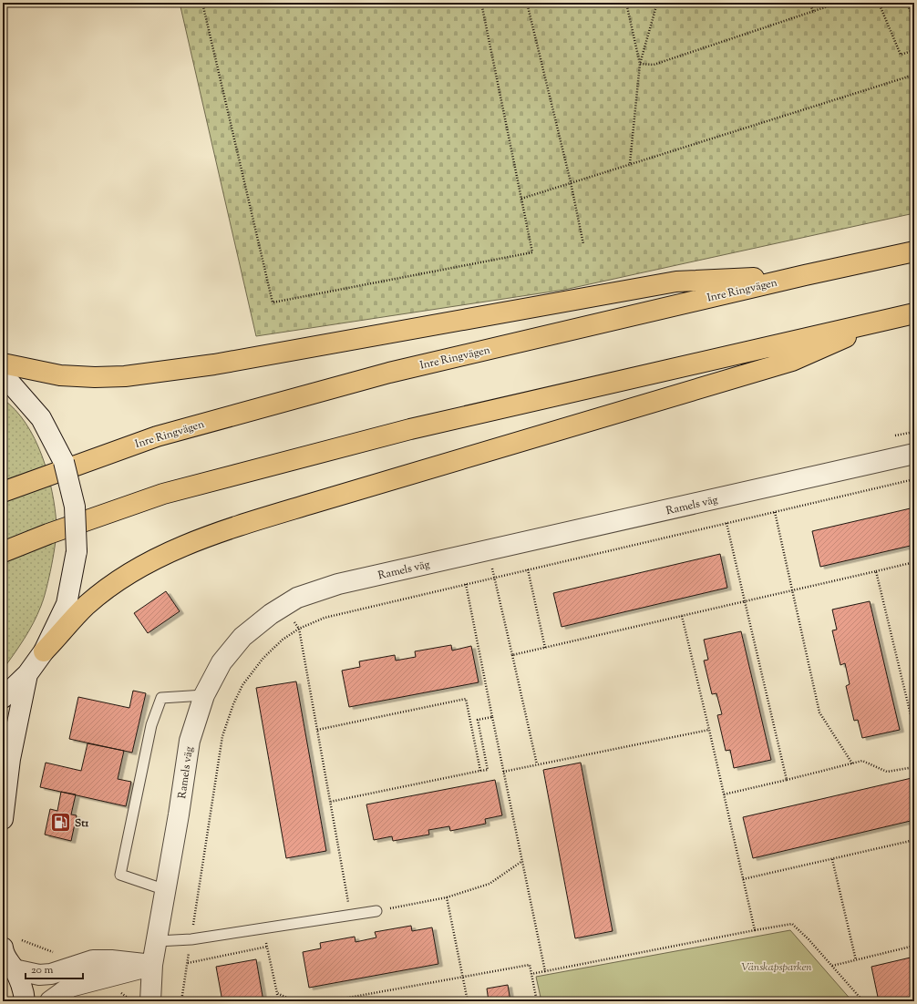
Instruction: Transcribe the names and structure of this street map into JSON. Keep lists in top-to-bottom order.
{
  "streets": {
    "highway": ["Inre Ringvägen"],
    "street": ["Ramels väg"]
  },
  "parks": ["Vänskapsparken"],
  "places": {
    "fuel station": ["St1"]
  },
  "scale_bar": "20 m"
}
